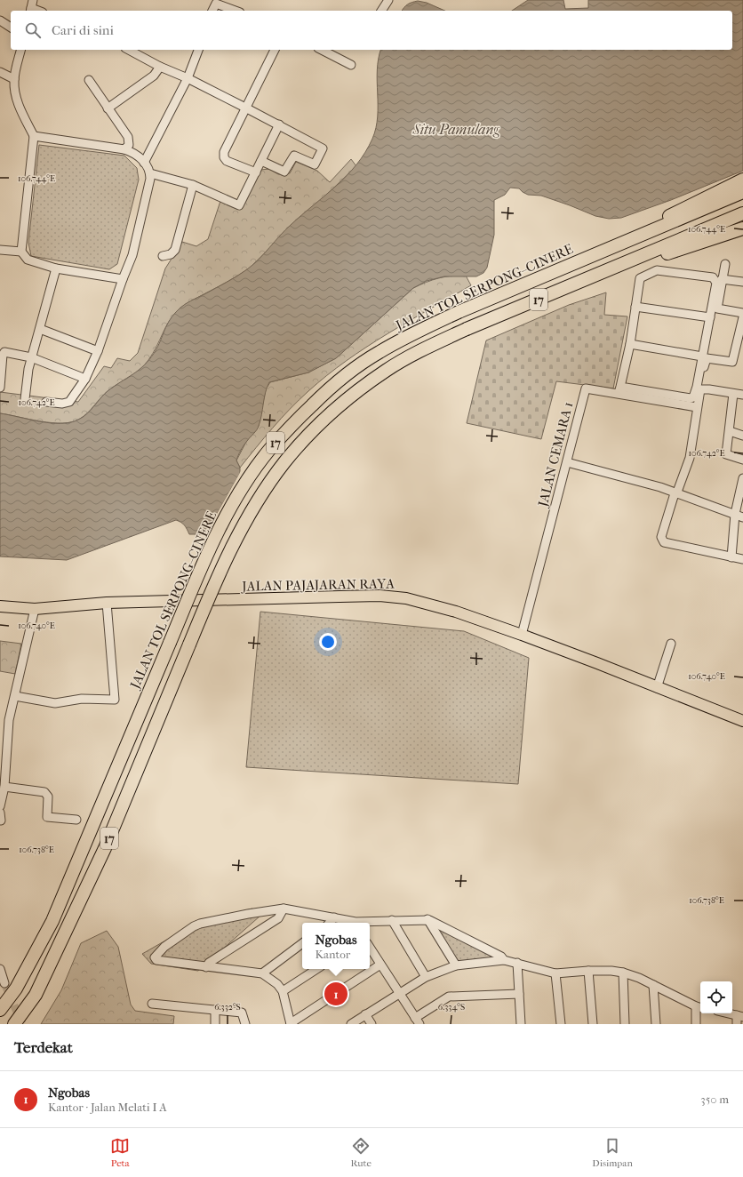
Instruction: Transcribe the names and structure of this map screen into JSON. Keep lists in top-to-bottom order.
{
  "streets": {
    "highway": ["JALAN TOL SERPONG–CINERE", "17"],
    "main road": ["JALAN PAJAJARAN RAYA"],
    "street": ["JALAN CEMARA 1"]
  },
  "crossings": [
    ["JALAN CEMARA 1", "JALAN PAJAJARAN RAYA"]
  ],
  "water": ["Situ Pamulang"],
  "page": {
    "search": "Cari di sini",
    "popup": ["Ngobas", "Kantor"],
    "pins": "1",
    "heading": "Terdekat",
    "list": [
      {
        "mark": "1",
        "name": "Ngobas",
        "note": "Kantor · Jalan Melati I A",
        "value": "350 m"
      }
    ],
    "nav": ["Peta", "Rute", "Disimpan"]
  },
  "coordinates": [
    "106.744°E",
    "106.742°E",
    "106.740°E",
    "106.738°E",
    "6.332°S",
    "6.334°S"
  ]
}
